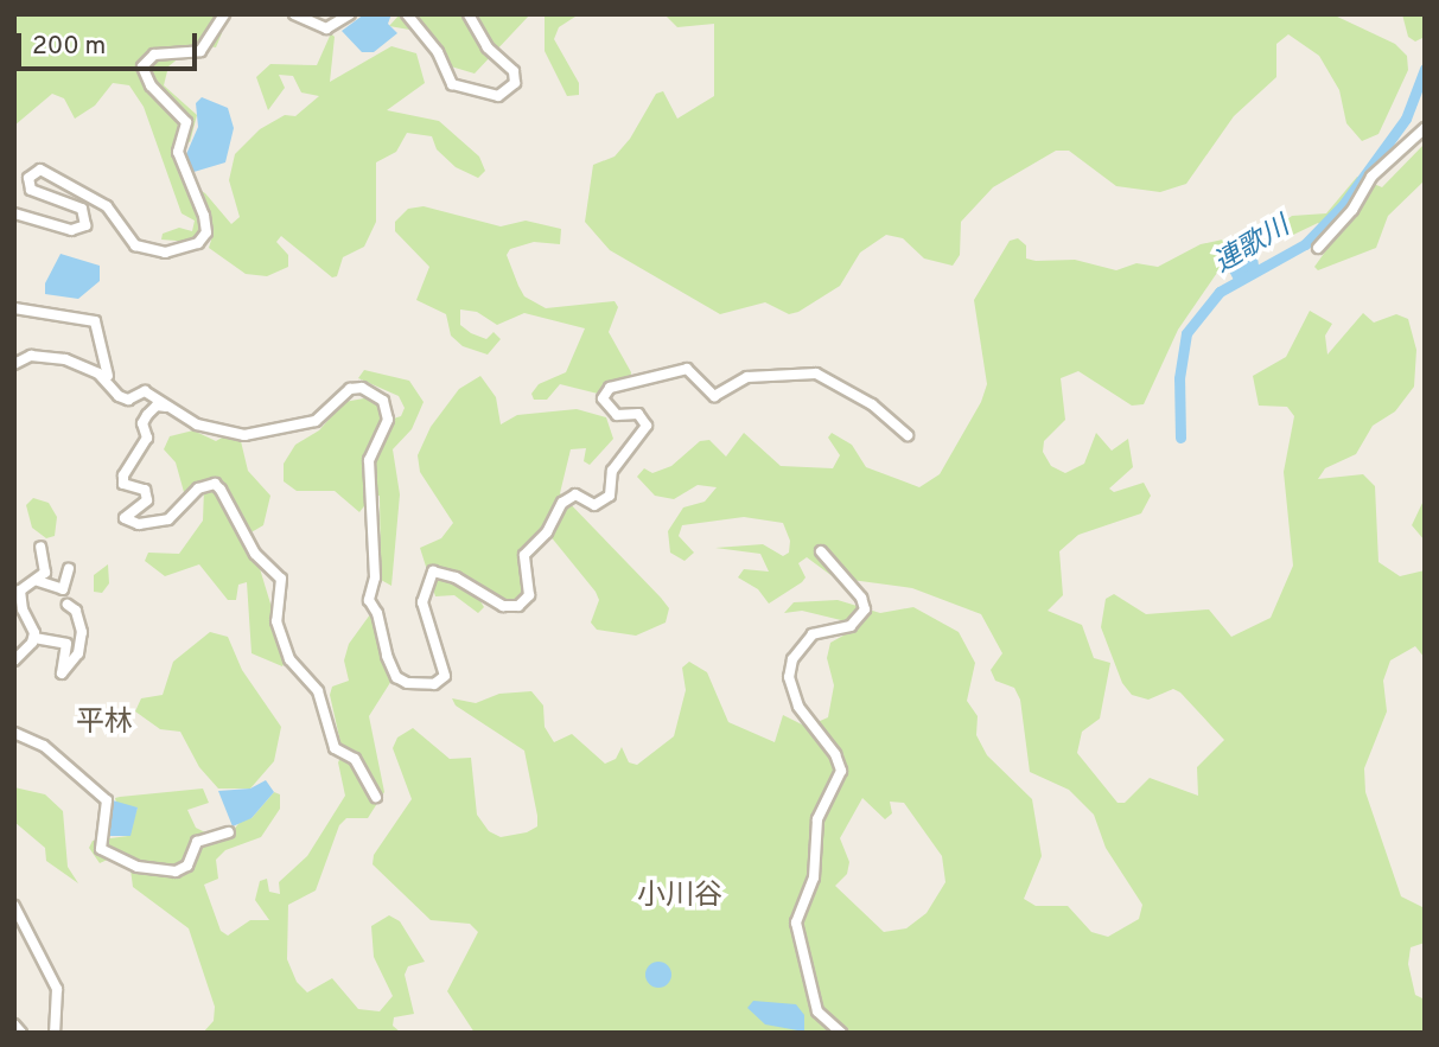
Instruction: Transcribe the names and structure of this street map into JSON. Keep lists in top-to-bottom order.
{
  "districts": ["平林", "小川谷"],
  "water": ["連歌川"],
  "scale_bar": "200 m"
}
